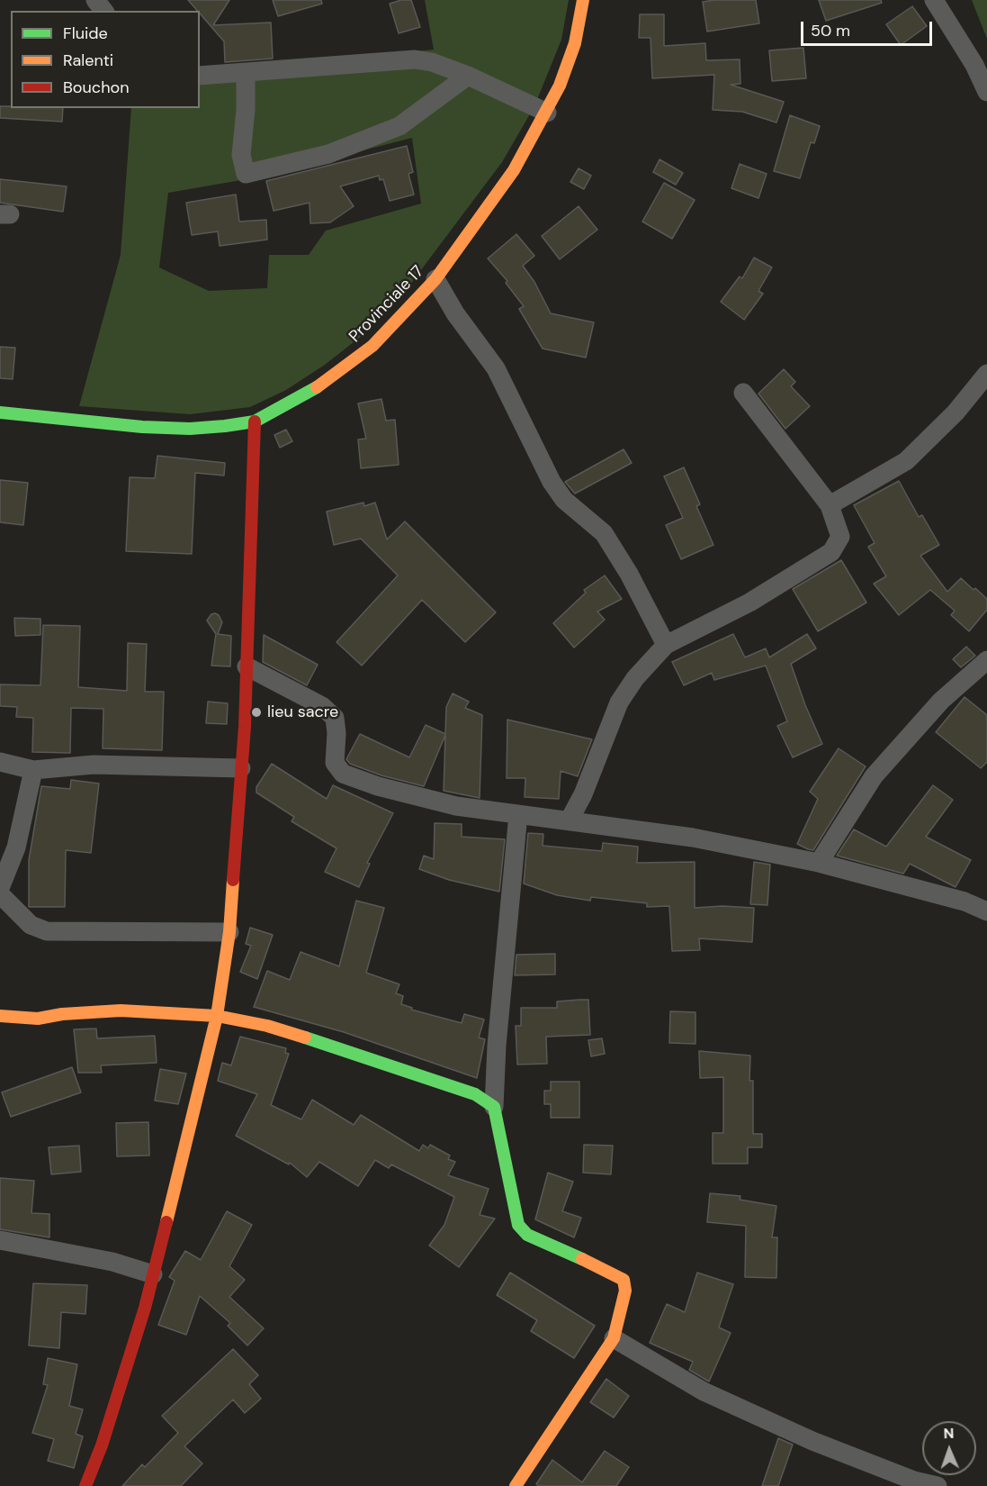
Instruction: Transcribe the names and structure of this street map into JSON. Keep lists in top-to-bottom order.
{
  "streets": {
    "street": ["Provinciale 17"]
  },
  "places": ["lieu sacre"],
  "legend": ["Fluide", "Ralenti", "Bouchon"],
  "scale_bar": "50 m",
  "north": "top"
}
